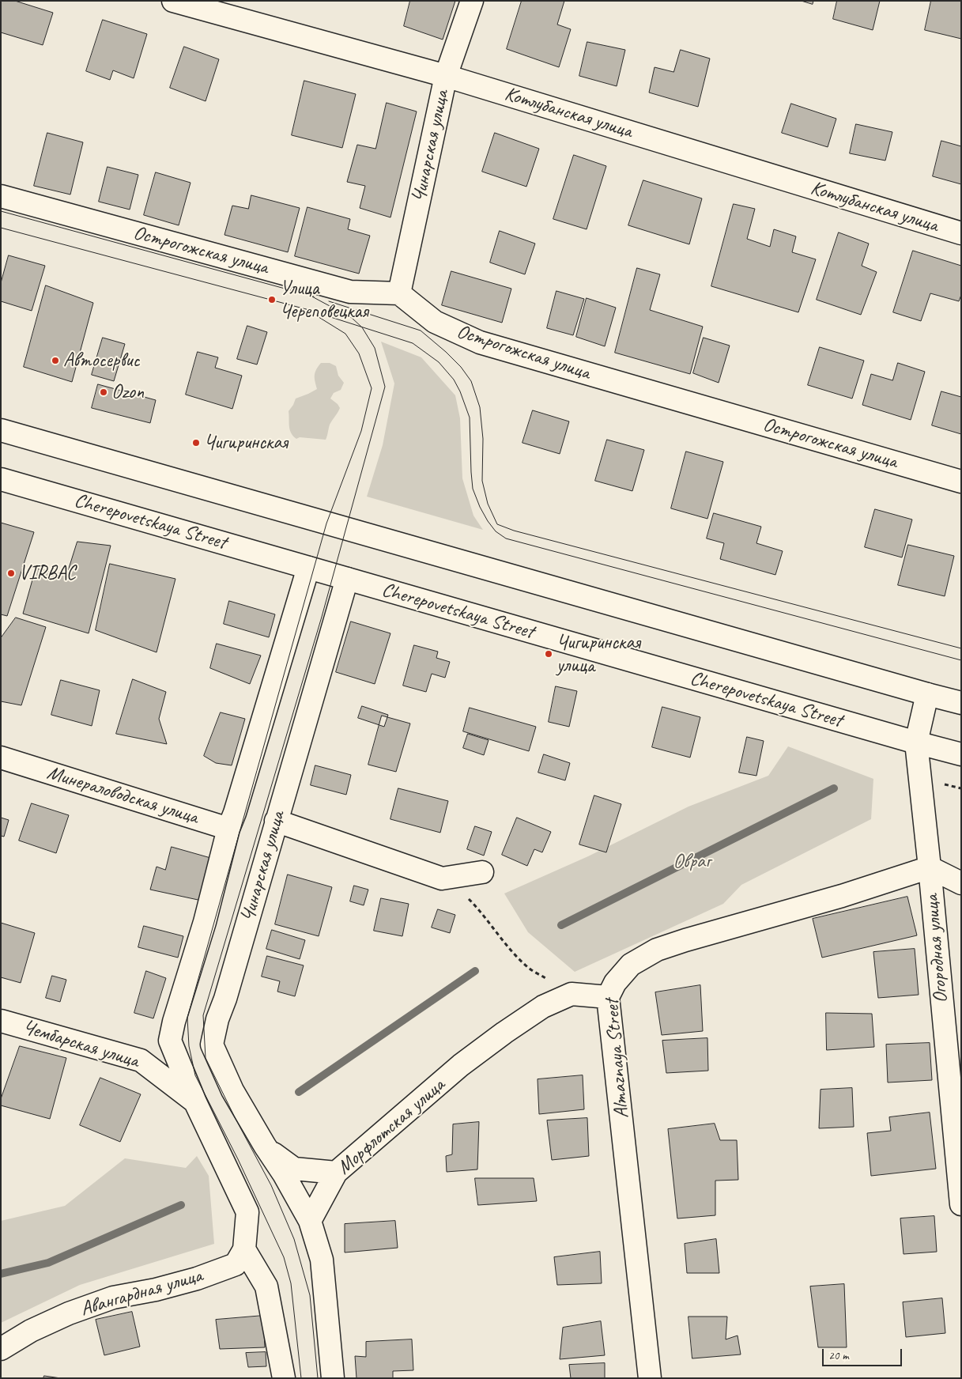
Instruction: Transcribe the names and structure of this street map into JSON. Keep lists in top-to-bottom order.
{
  "streets": {
    "main road": [
      "Котлубанская улица",
      "Чинарская улица",
      "Острогожская улица",
      "Cherepovetskaya Street",
      "Минераловодская улица",
      "Огородная улица",
      "Чембарская улица",
      "Almaznaya Street",
      "Морфлотская улица",
      "Авангардная улица"
    ]
  },
  "crossings": [
    ["Котлубанская улица", "Чинарская улица"],
    ["Чинарская улица", "Острогожская улица"],
    ["Чинарская улица", "Cherepovetskaya Street"],
    ["Чинарская улица", "Минераловодская улица"],
    ["Чинарская улица", "Чембарская улица"],
    ["Чинарская улица", "Морфлотская улица"],
    ["Чинарская улица", "Авангардная улица"],
    ["Cherepovetskaya Street", "Огородная улица"],
    ["Огородная улица", "Almaznaya Street"],
    ["Almaznaya Street", "Морфлотская улица"]
  ],
  "parks": ["Овраг"],
  "places": [
    "Улица Череповецкая",
    "Автосервис",
    "Ozon",
    "Чигиринская",
    "VIRBAC",
    "Чигиринская улица"
  ],
  "scale_bar": "20 m"
}
